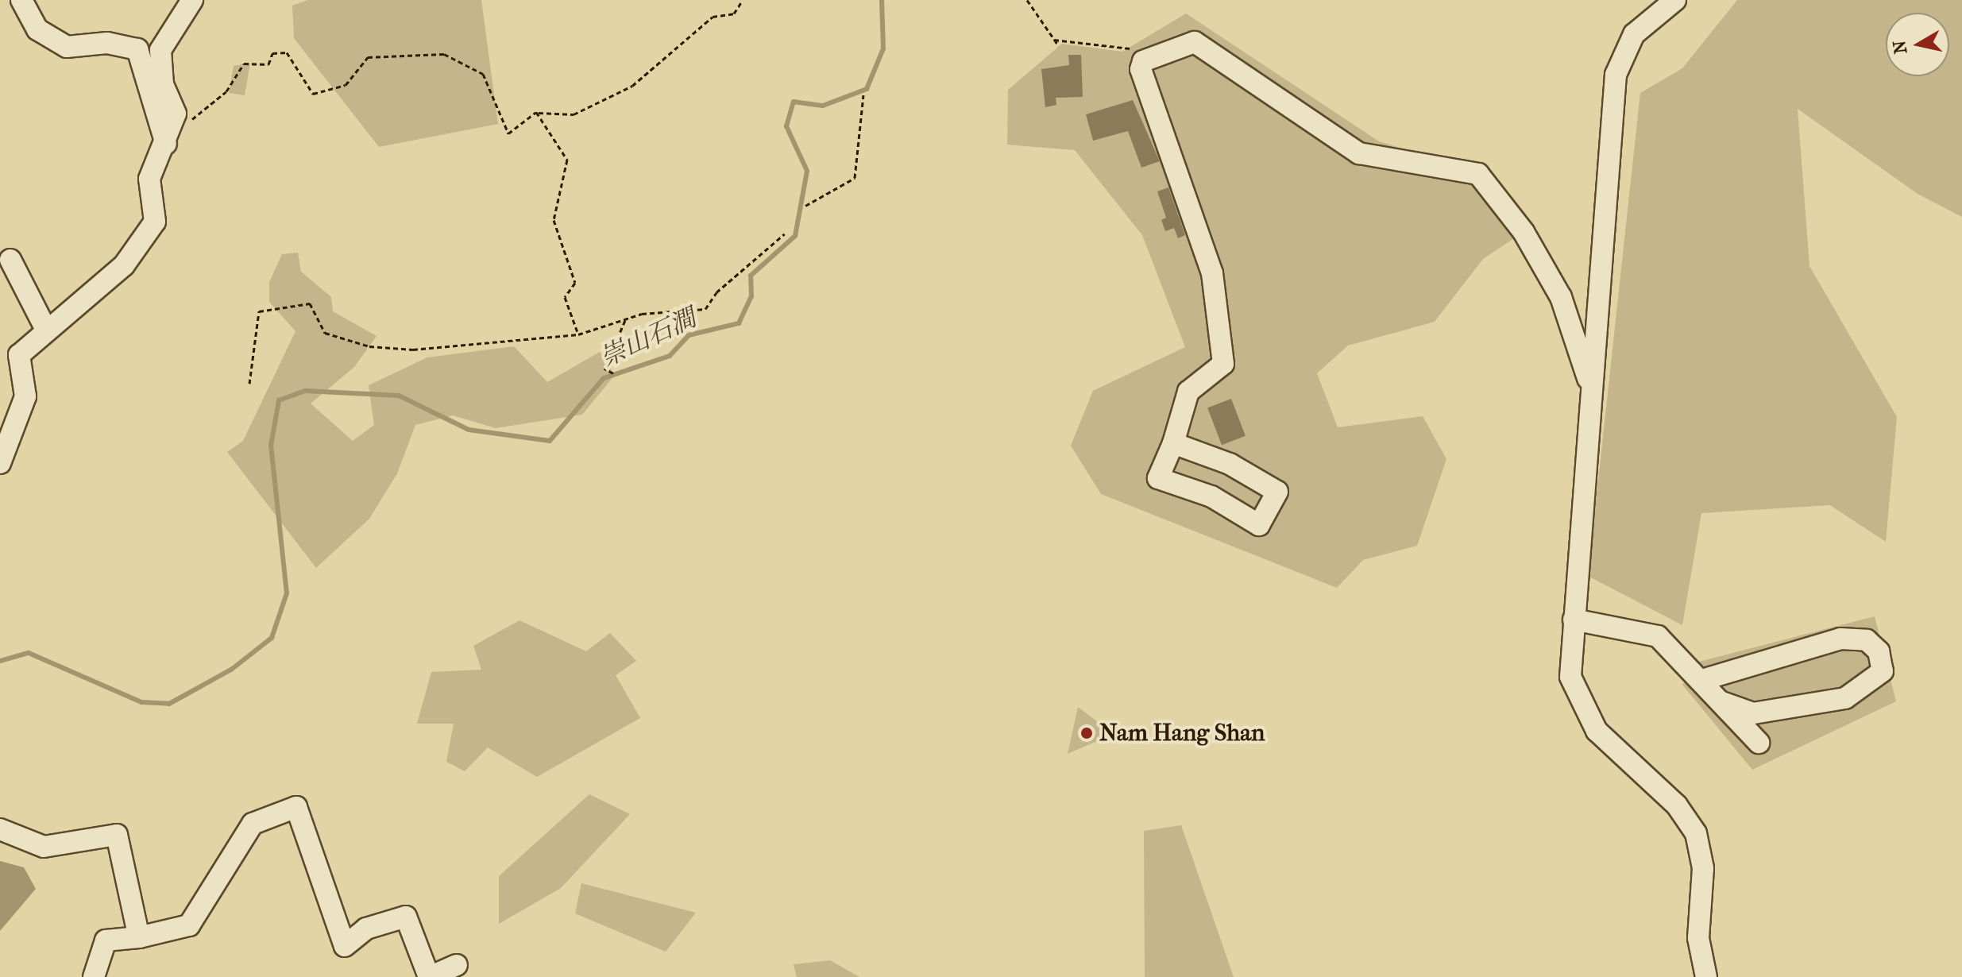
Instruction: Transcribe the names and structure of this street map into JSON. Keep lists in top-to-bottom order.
{
  "water": ["崇山石澗"],
  "places": ["Nam Hang Shan"],
  "north": "left"
}
